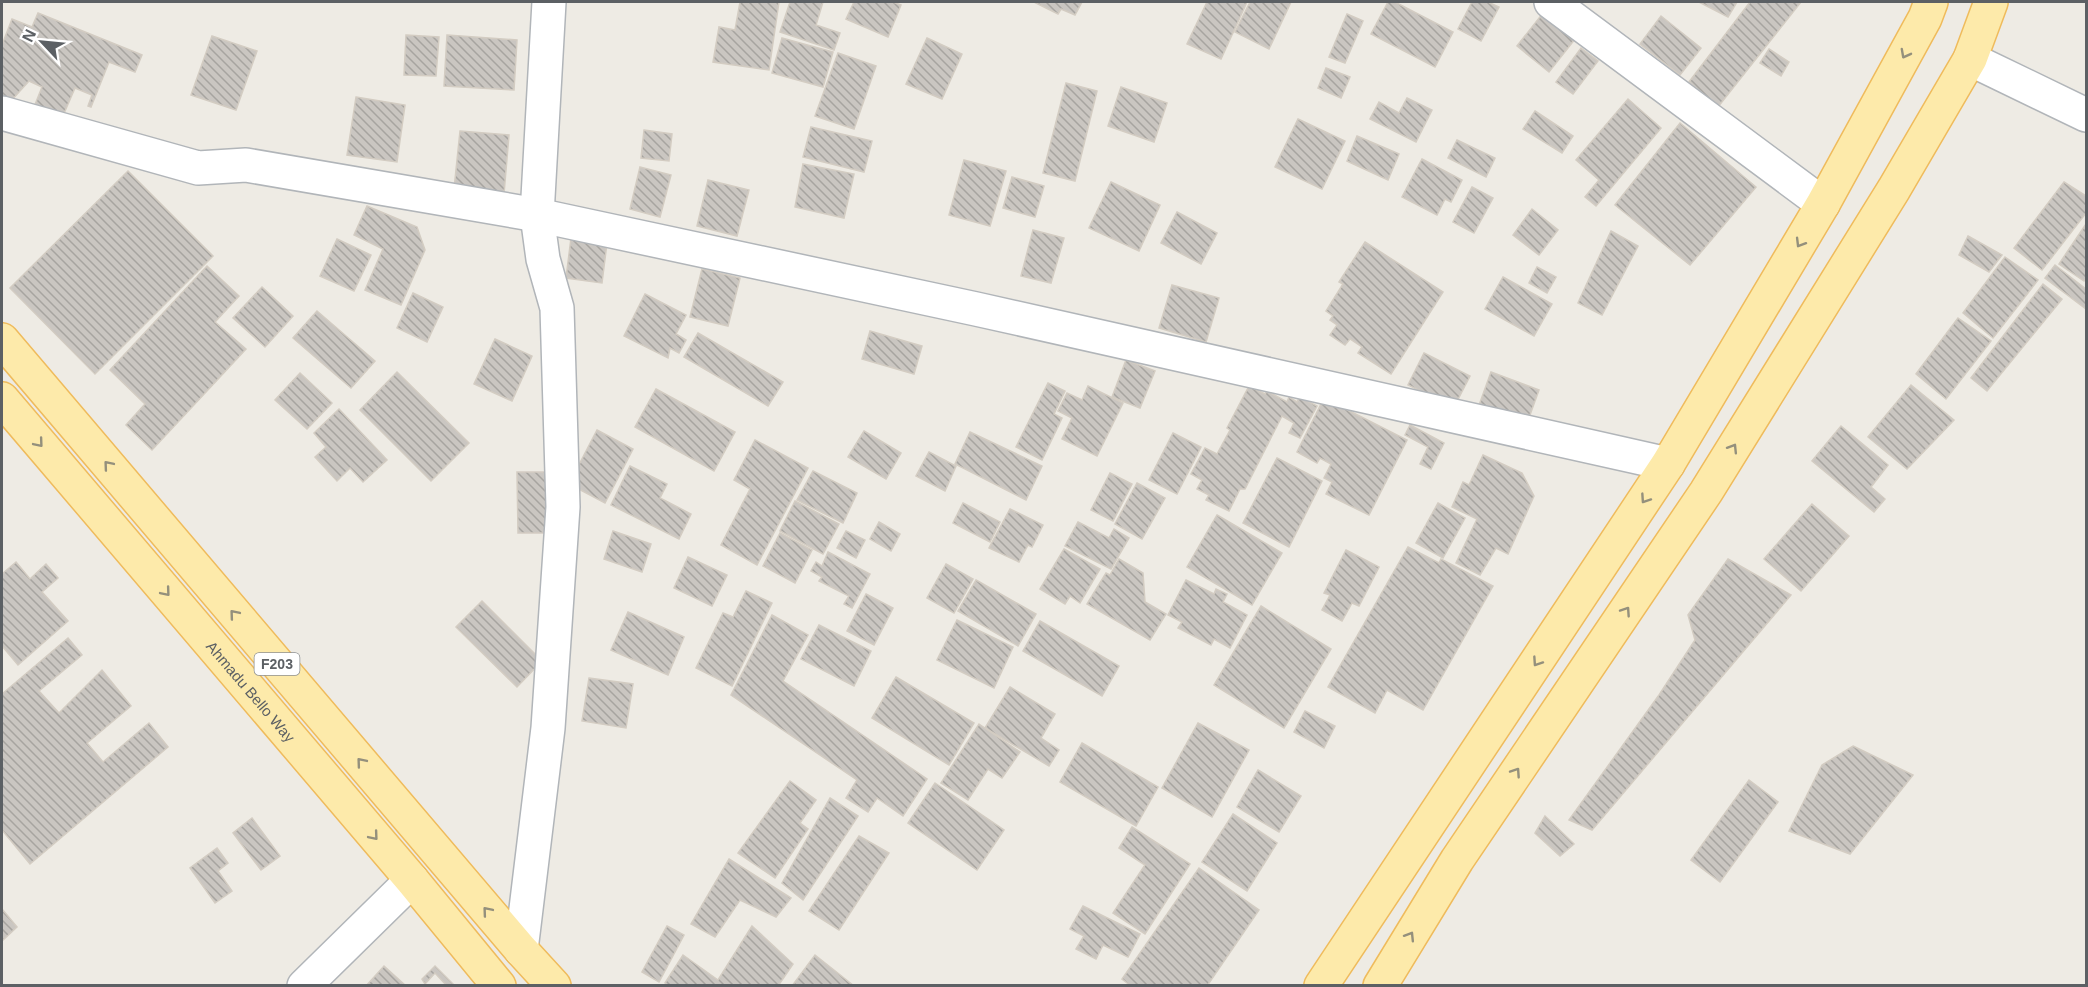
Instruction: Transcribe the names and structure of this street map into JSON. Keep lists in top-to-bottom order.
{
  "streets": {
    "main road": ["F203", "Ahmadu Bello Way"]
  },
  "north": "top left"
}
